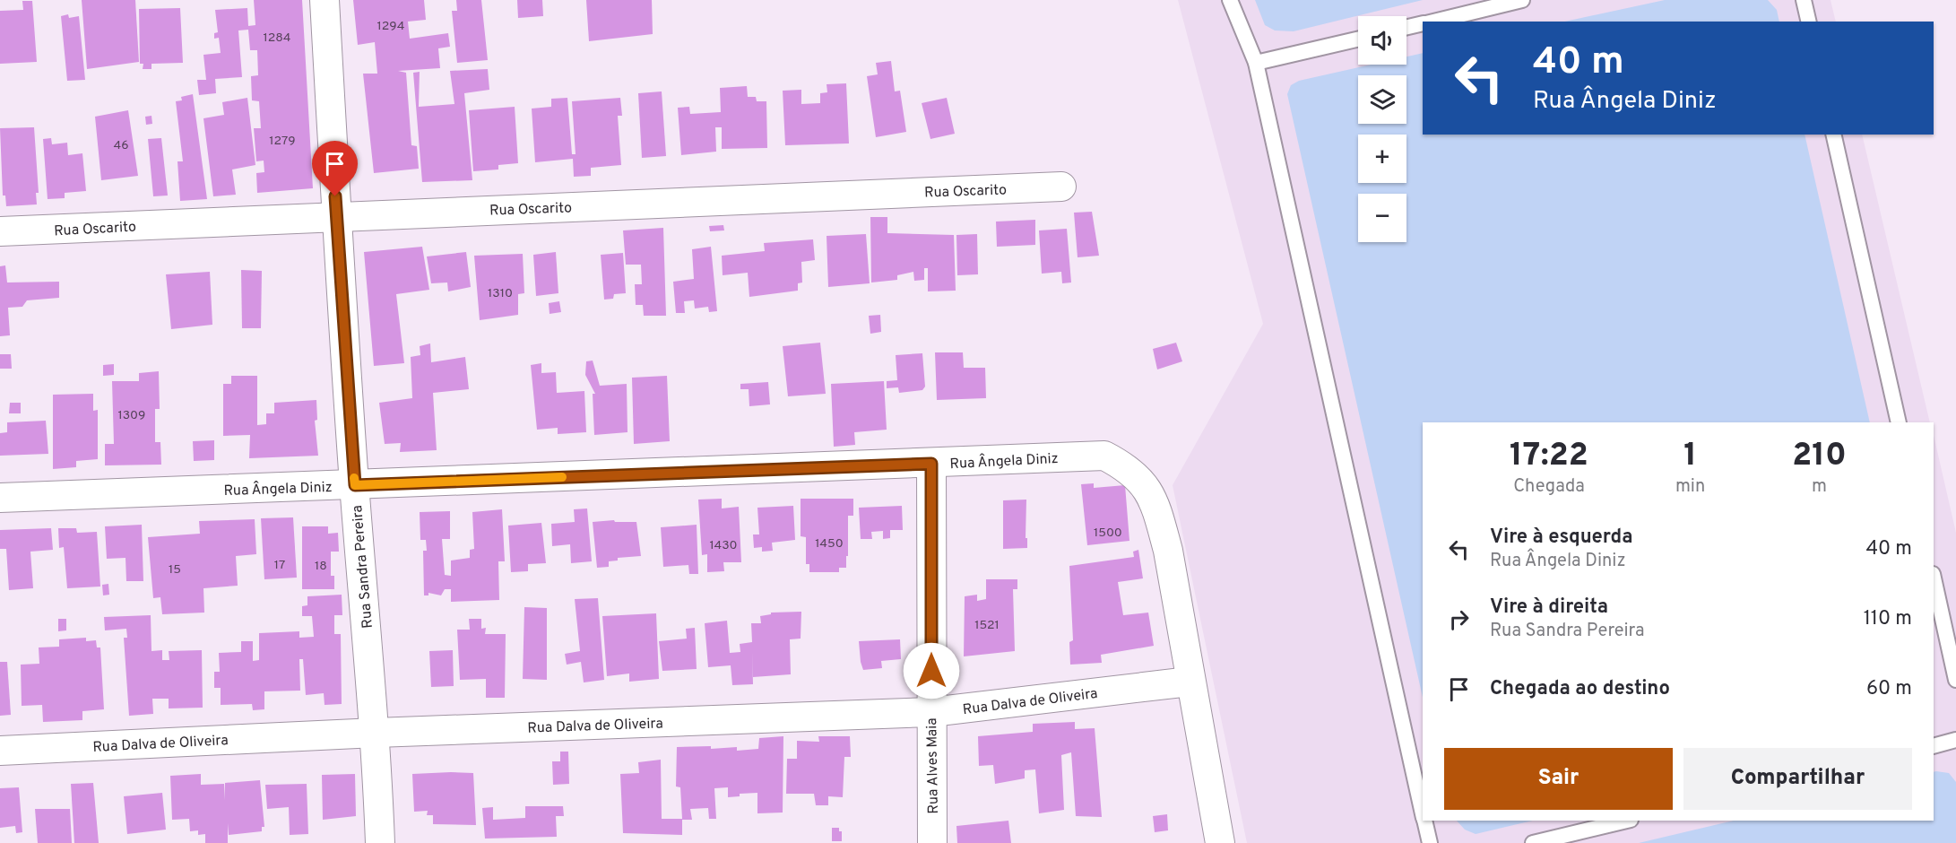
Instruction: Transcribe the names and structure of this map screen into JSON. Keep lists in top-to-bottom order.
{
  "streets": {
    "street": [
      "Rua Oscarito",
      "Rua Ângela Diniz",
      "Rua Sandra Pereira",
      "Rua Dalva de Oliveira",
      "Rua Alves Maia"
    ]
  },
  "crossings": [
    ["Rua Oscarito", "Rua Sandra Pereira"],
    ["Rua Ângela Diniz", "Rua Sandra Pereira"],
    ["Rua Ângela Diniz", "Rua Dalva de Oliveira"],
    ["Rua Ângela Diniz", "Rua Alves Maia"],
    ["Rua Sandra Pereira", "Rua Dalva de Oliveira"],
    ["Rua Dalva de Oliveira", "Rua Alves Maia"]
  ],
  "house_numbers": [
    "1294",
    "1284",
    "1279",
    "46",
    "1310",
    "1309",
    "1500",
    "1450",
    "1430",
    "17",
    "18",
    "15",
    "1521"
  ],
  "page": {
    "map_buttons": ["+", "−"],
    "turn": ["40 m", "Rua Ângela Diniz"],
    "eta": [
      "17:22",
      "Chegada",
      "1",
      "min",
      "210",
      "m"
    ],
    "list": [
      {
        "name": "Vire à esquerda",
        "note": "Rua Ângela Diniz",
        "value": "40 m"
      },
      {
        "name": "Vire à direita",
        "note": "Rua Sandra Pereira",
        "value": "110 m"
      },
      {
        "name": "Chegada ao destino",
        "value": "60 m"
      }
    ],
    "buttons": ["Sair", "Compartilhar"]
  }
}
